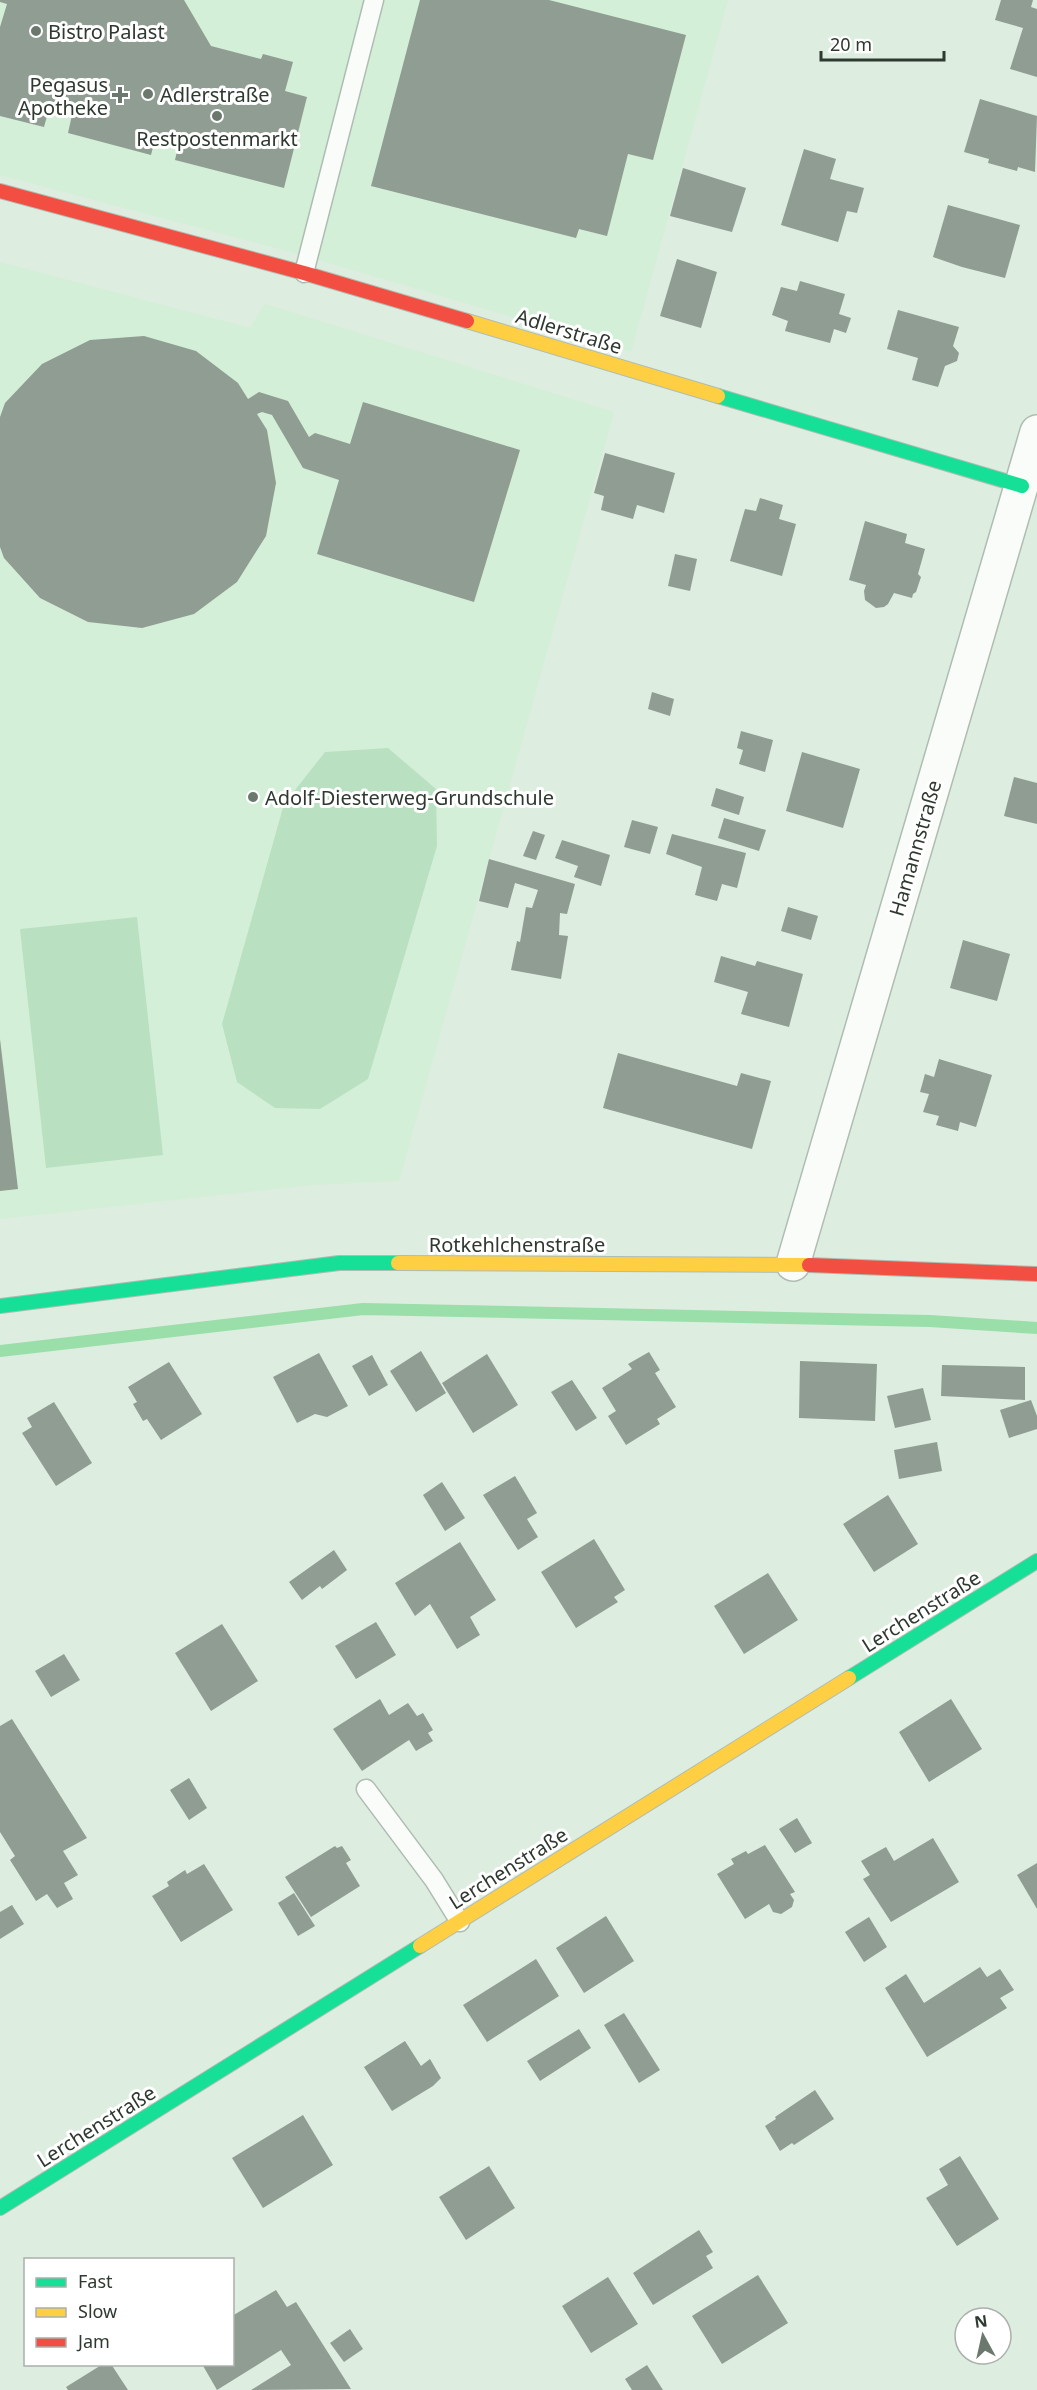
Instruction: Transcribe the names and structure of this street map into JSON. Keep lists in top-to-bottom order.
{
  "streets": {
    "street": [
      "Adlerstraße",
      "Hamannstraße",
      "Rotkehlchenstraße",
      "Lerchenstraße"
    ]
  },
  "crossings": [
    ["Adlerstraße", "Hamannstraße"],
    ["Hamannstraße", "Rotkehlchenstraße"]
  ],
  "places": {
    "other": [
      "Bistro Palast",
      "Adlerstraße",
      "Restpostenmarkt",
      "Adolf-Diesterweg-Grundschule"
    ],
    "health": ["Pegasus Apotheke"]
  },
  "legend": ["Fast", "Slow", "Jam"],
  "scale_bar": "20 m",
  "north": "top"
}
